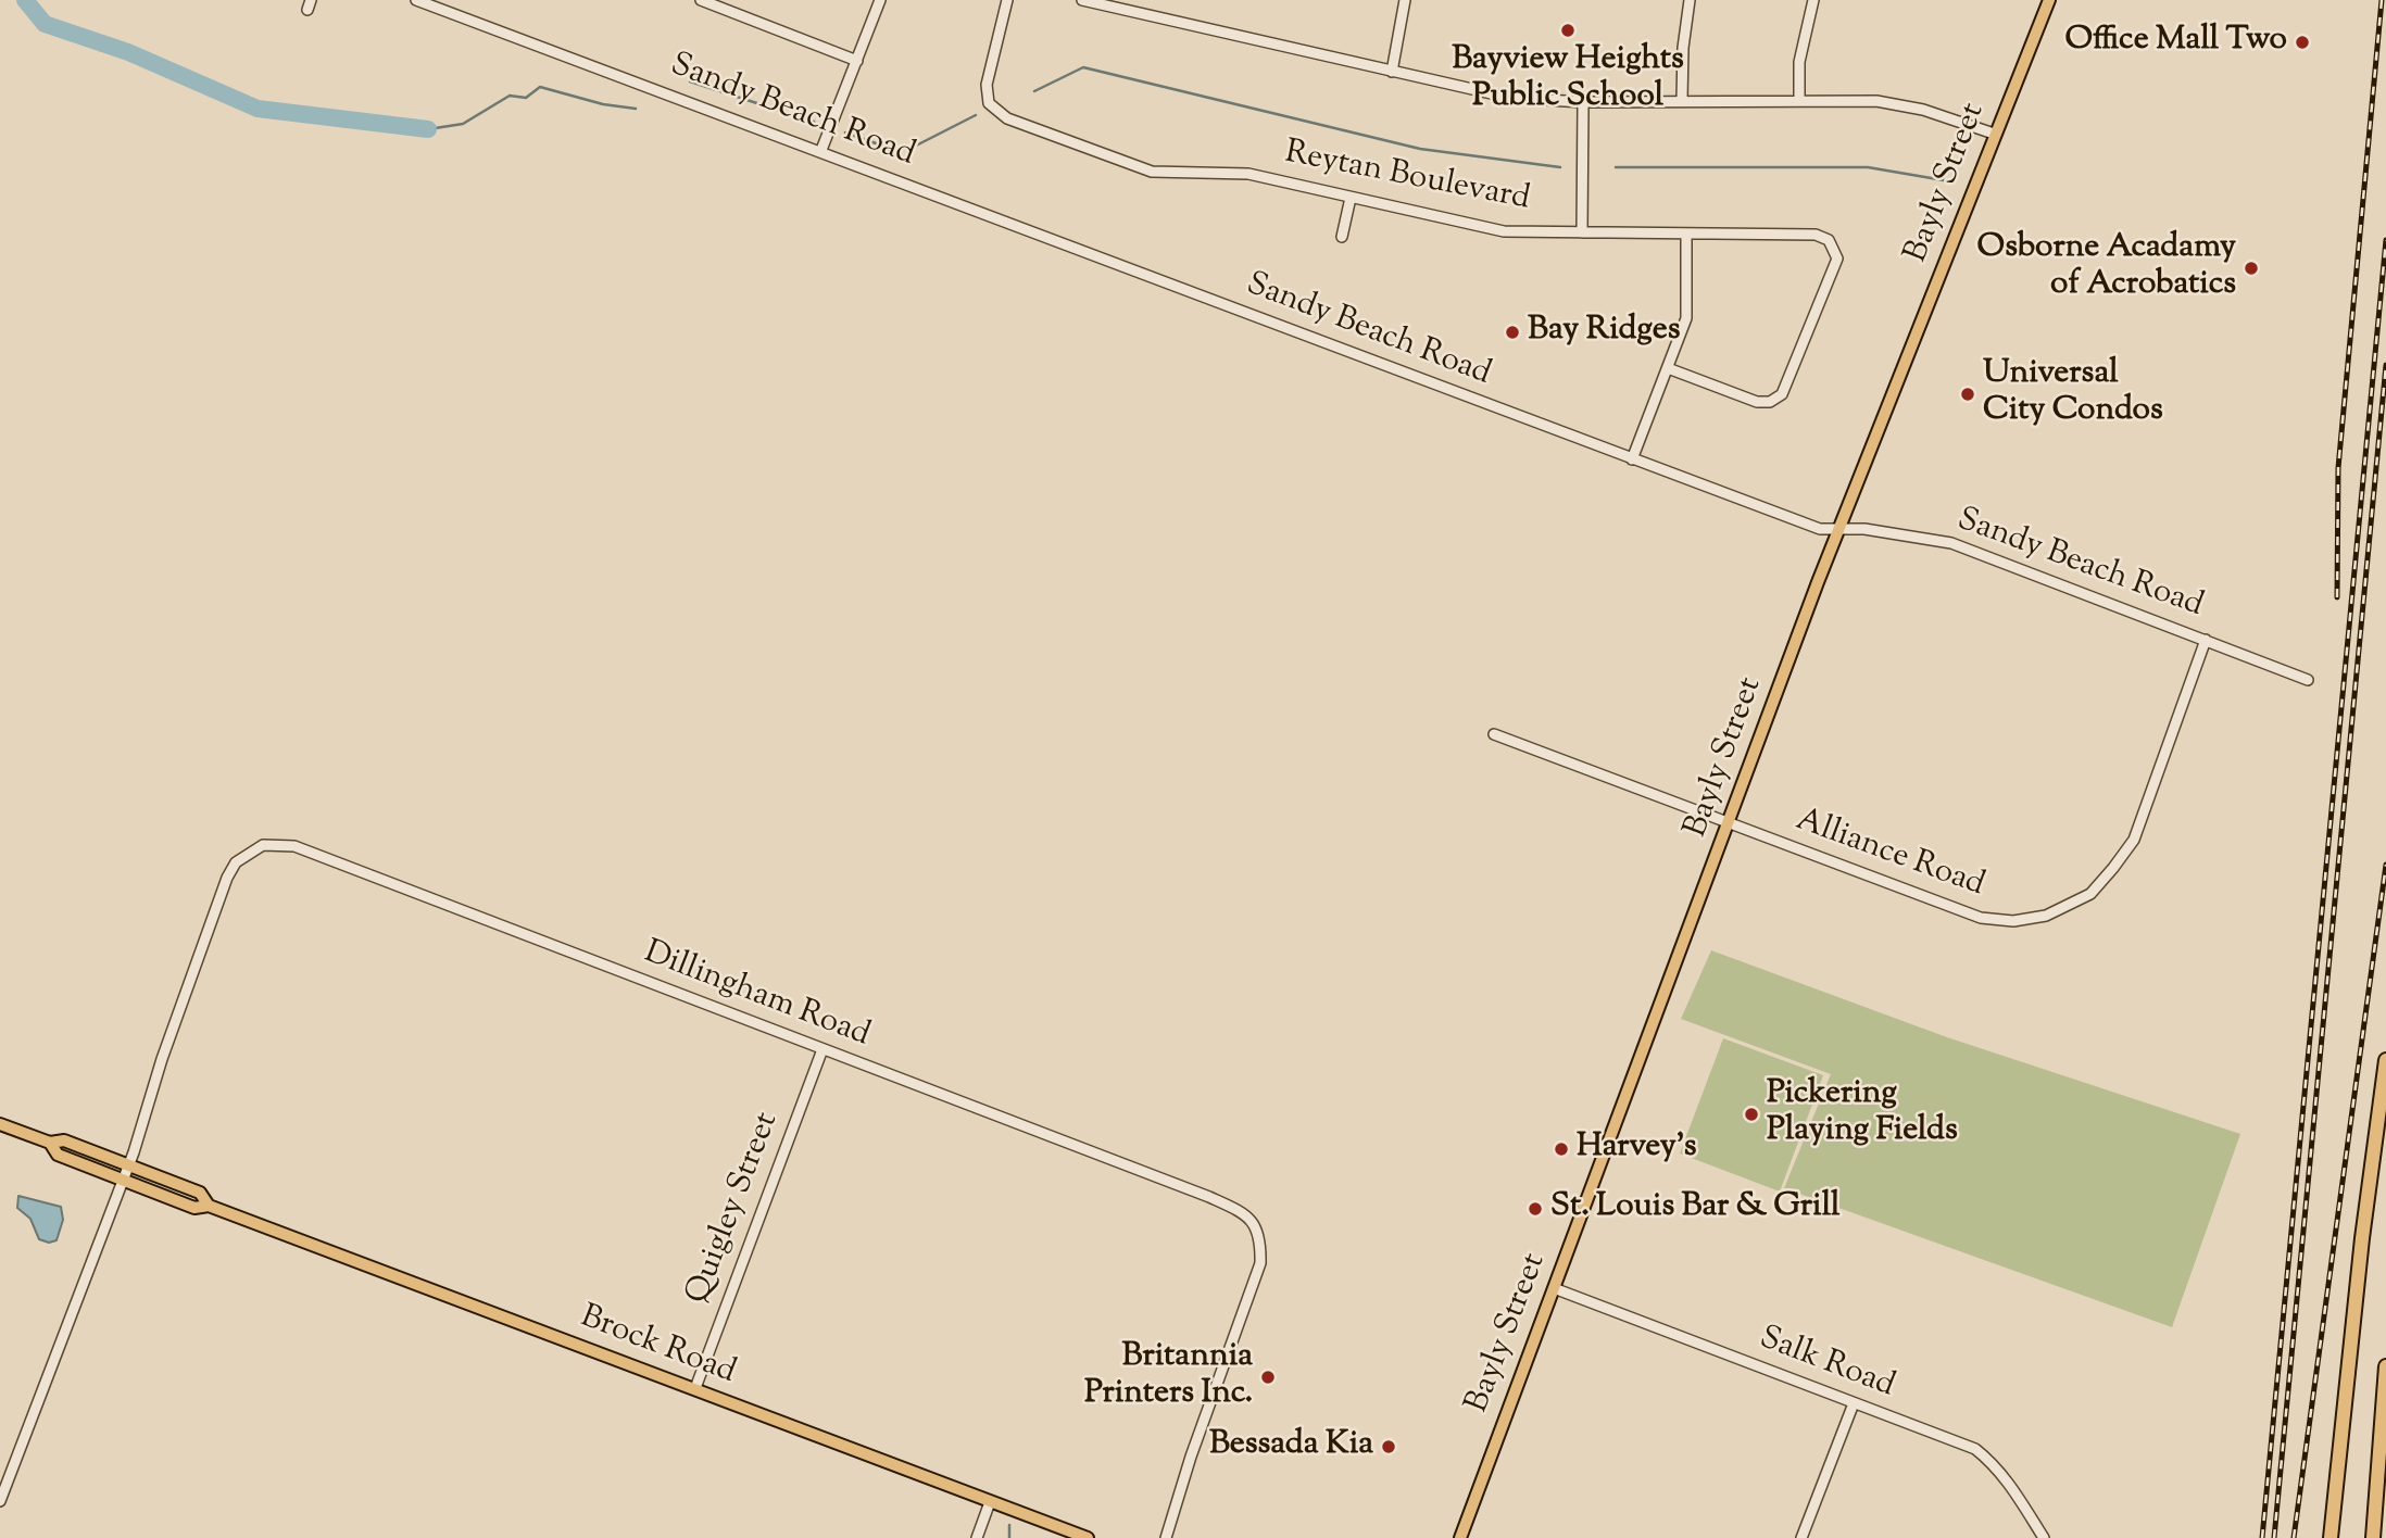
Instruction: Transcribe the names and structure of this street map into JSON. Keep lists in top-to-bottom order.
{
  "streets": {
    "main road": ["Bayly Street", "Brock Road"],
    "street": [
      "Sandy Beach Road",
      "Reytan Boulevard",
      "Alliance Road",
      "Dillingham Road",
      "Quigley Street",
      "Salk Road"
    ]
  },
  "crossings": [
    ["Sandy Beach Road", "Bayly Street"],
    ["Sandy Beach Road", "Alliance Road"],
    ["Bayly Street", "Alliance Road"],
    ["Bayly Street", "Salk Road"],
    ["Dillingham Road", "Quigley Street"],
    ["Dillingham Road", "Brock Road"],
    ["Quigley Street", "Brock Road"]
  ],
  "places": [
    "Bayview Heights Public School",
    "Office Mall Two",
    "Osborne Acadamy of Acrobatics",
    "Bay Ridges",
    "Universal City Condos",
    "Pickering Playing Fields",
    "Harvey's",
    "St. Louis Bar & Grill",
    "Britannia Printers Inc.",
    "Bessada Kia"
  ]
}
